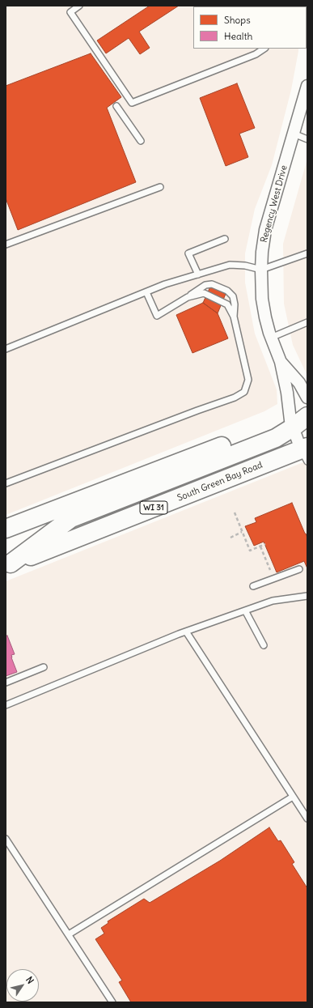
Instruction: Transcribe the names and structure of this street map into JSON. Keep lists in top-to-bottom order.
{
  "streets": {
    "main road": ["South Green Bay Road", "WI 31"],
    "street": ["Regency West Drive"]
  },
  "crossings": [
    ["Regency West Drive", "South Green Bay Road"]
  ],
  "legend": ["Shops", "Health"],
  "north": "top right"
}
